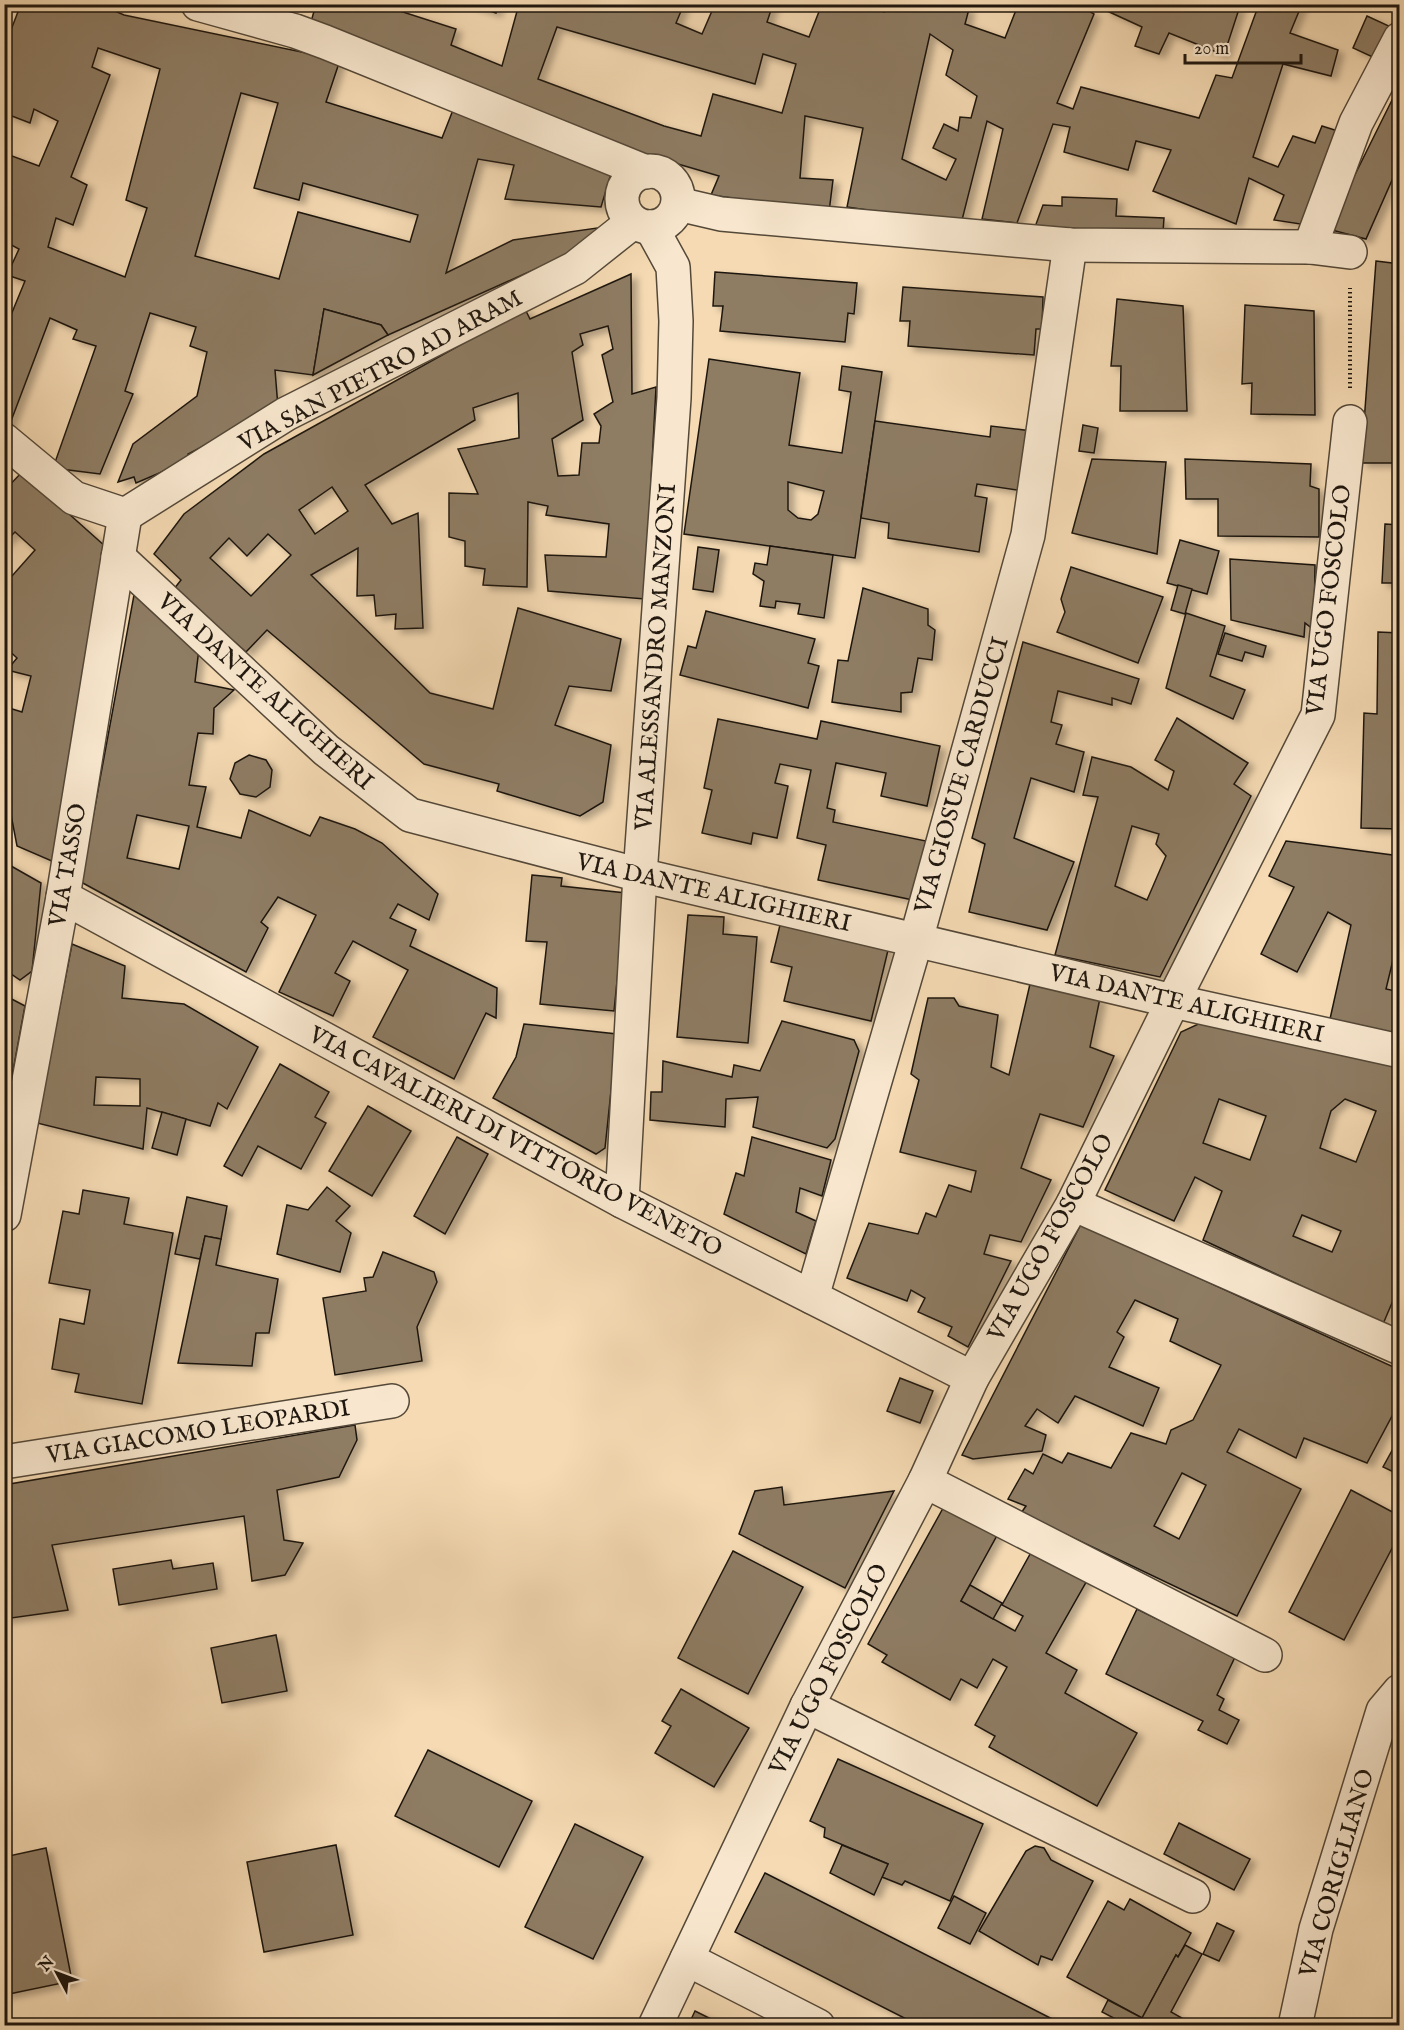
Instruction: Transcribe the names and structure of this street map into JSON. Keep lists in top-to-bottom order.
{
  "streets": {
    "street": [
      "VIA SAN PIETRO AD ARAM",
      "VIA UGO FOSCOLO",
      "VIA ALESSANDRO MANZONI",
      "VIA DANTE ALIGHIERI",
      "VIA GIOSUE CARDUCCI",
      "VIA TASSO",
      "VIA CAVALIERI DI VITTORIO VENETO",
      "VIA GIACOMO LEOPARDI",
      "VIA CORIGLIANO"
    ]
  },
  "crossings": [
    ["VIA SAN PIETRO AD ARAM", "VIA ALESSANDRO MANZONI"],
    ["VIA SAN PIETRO AD ARAM", "VIA TASSO"],
    ["VIA UGO FOSCOLO", "VIA DANTE ALIGHIERI"],
    ["VIA UGO FOSCOLO", "VIA CAVALIERI DI VITTORIO VENETO"],
    ["VIA ALESSANDRO MANZONI", "VIA DANTE ALIGHIERI"],
    ["VIA ALESSANDRO MANZONI", "VIA CAVALIERI DI VITTORIO VENETO"],
    ["VIA DANTE ALIGHIERI", "VIA GIOSUE CARDUCCI"],
    ["VIA DANTE ALIGHIERI", "VIA TASSO"],
    ["VIA GIOSUE CARDUCCI", "VIA CAVALIERI DI VITTORIO VENETO"],
    ["VIA TASSO", "VIA CAVALIERI DI VITTORIO VENETO"]
  ],
  "scale_bar": "20 m",
  "north": "top left"
}
